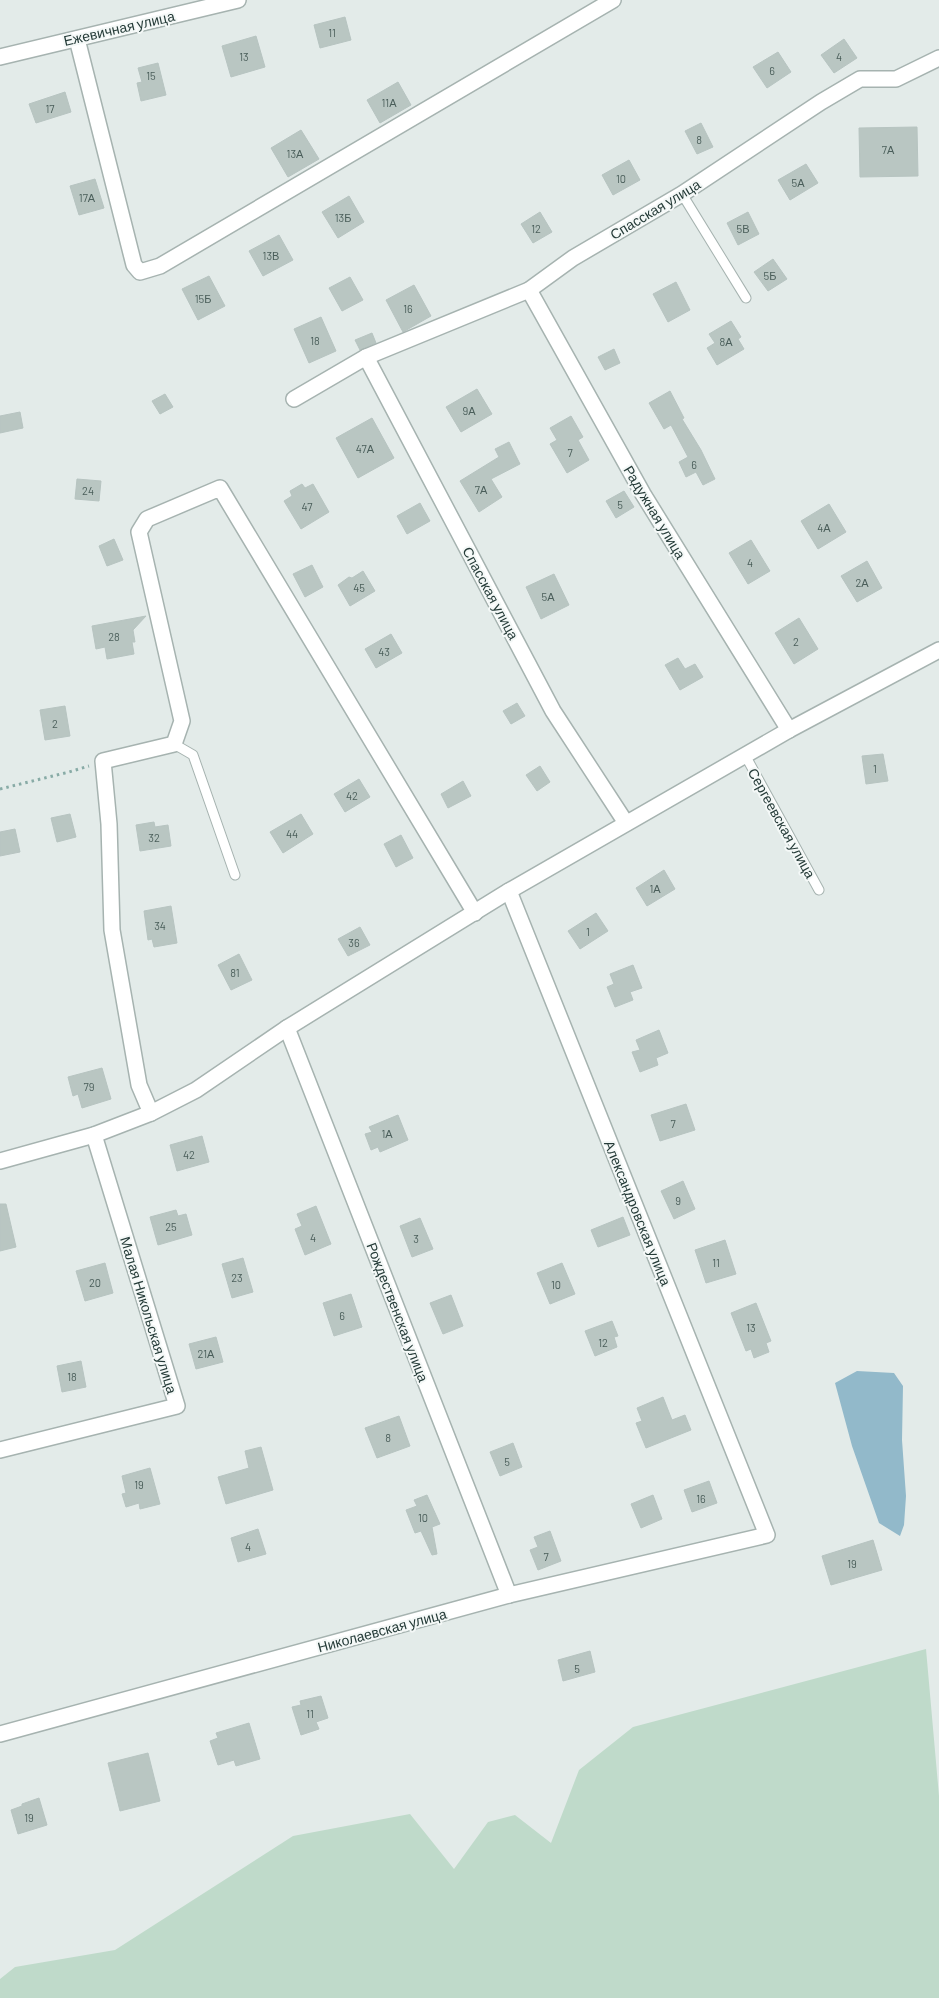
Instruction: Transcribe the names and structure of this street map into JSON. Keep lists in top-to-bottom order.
{
  "streets": {
    "street": [
      "Ежевичная улица",
      "Спасская улица",
      "Радужная улица",
      "Александровская улица",
      "Рождественская улица",
      "Малая Никольская улица",
      "Николаевская улица"
    ],
    "lane": ["Сергеевская улица"]
  },
  "crossings": [
    ["Спасская улица", "Радужная улица"],
    ["Александровская улица", "Николаевская улица"],
    ["Рождественская улица", "Николаевская улица"]
  ],
  "house_numbers": [
    "11",
    "13",
    "4",
    "6",
    "15",
    "11А",
    "17",
    "8",
    "7А",
    "13А",
    "10",
    "5А",
    "17А",
    "13Б",
    "12",
    "5В",
    "13В",
    "5Б",
    "15Б",
    "16",
    "18",
    "8А",
    "9А",
    "47А",
    "7",
    "6",
    "7А",
    "24",
    "5",
    "47",
    "4А",
    "4",
    "2А",
    "45",
    "5А",
    "28",
    "2",
    "43",
    "2",
    "1",
    "42",
    "44",
    "32",
    "1А",
    "34",
    "1",
    "36",
    "81",
    "79",
    "7",
    "1А",
    "42",
    "9",
    "25",
    "4",
    "3",
    "11",
    "23",
    "20",
    "10",
    "6",
    "13",
    "12",
    "21А",
    "18",
    "8",
    "5",
    "19",
    "16",
    "10",
    "4",
    "7",
    "19",
    "5",
    "11",
    "19"
  ]
}
